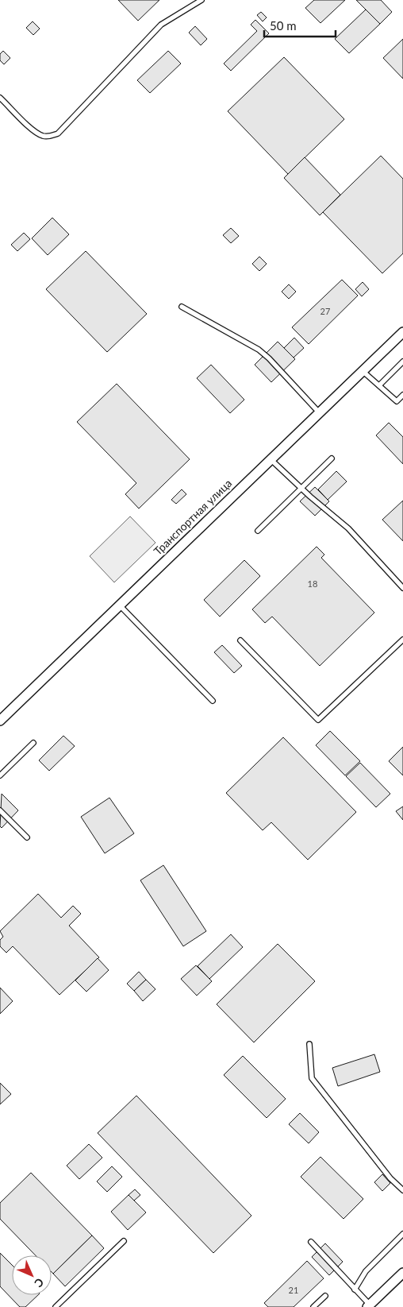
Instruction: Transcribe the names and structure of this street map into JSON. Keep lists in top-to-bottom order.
{
  "streets": {
    "street": ["Транспортная улица"]
  },
  "house_numbers": ["27", "18", "21"],
  "scale_bar": "50 m",
  "north": "bottom right"
}
